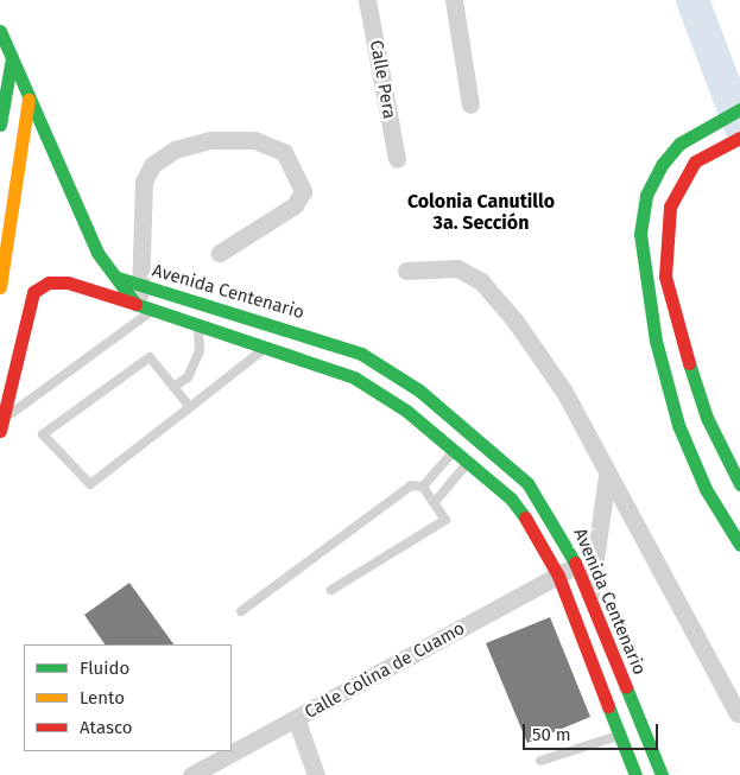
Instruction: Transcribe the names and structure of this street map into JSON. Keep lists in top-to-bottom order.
{
  "streets": {
    "main road": ["Avenida Centenario"],
    "street": ["Calle Pera", "Calle Colina de Cuamo"]
  },
  "crossings": [
    ["Avenida Centenario", "Calle Colina de Cuamo"]
  ],
  "districts": ["Colonia Canutillo 3a. Sección"],
  "legend": ["Fluido", "Lento", "Atasco"],
  "scale_bar": "50 m"
}
